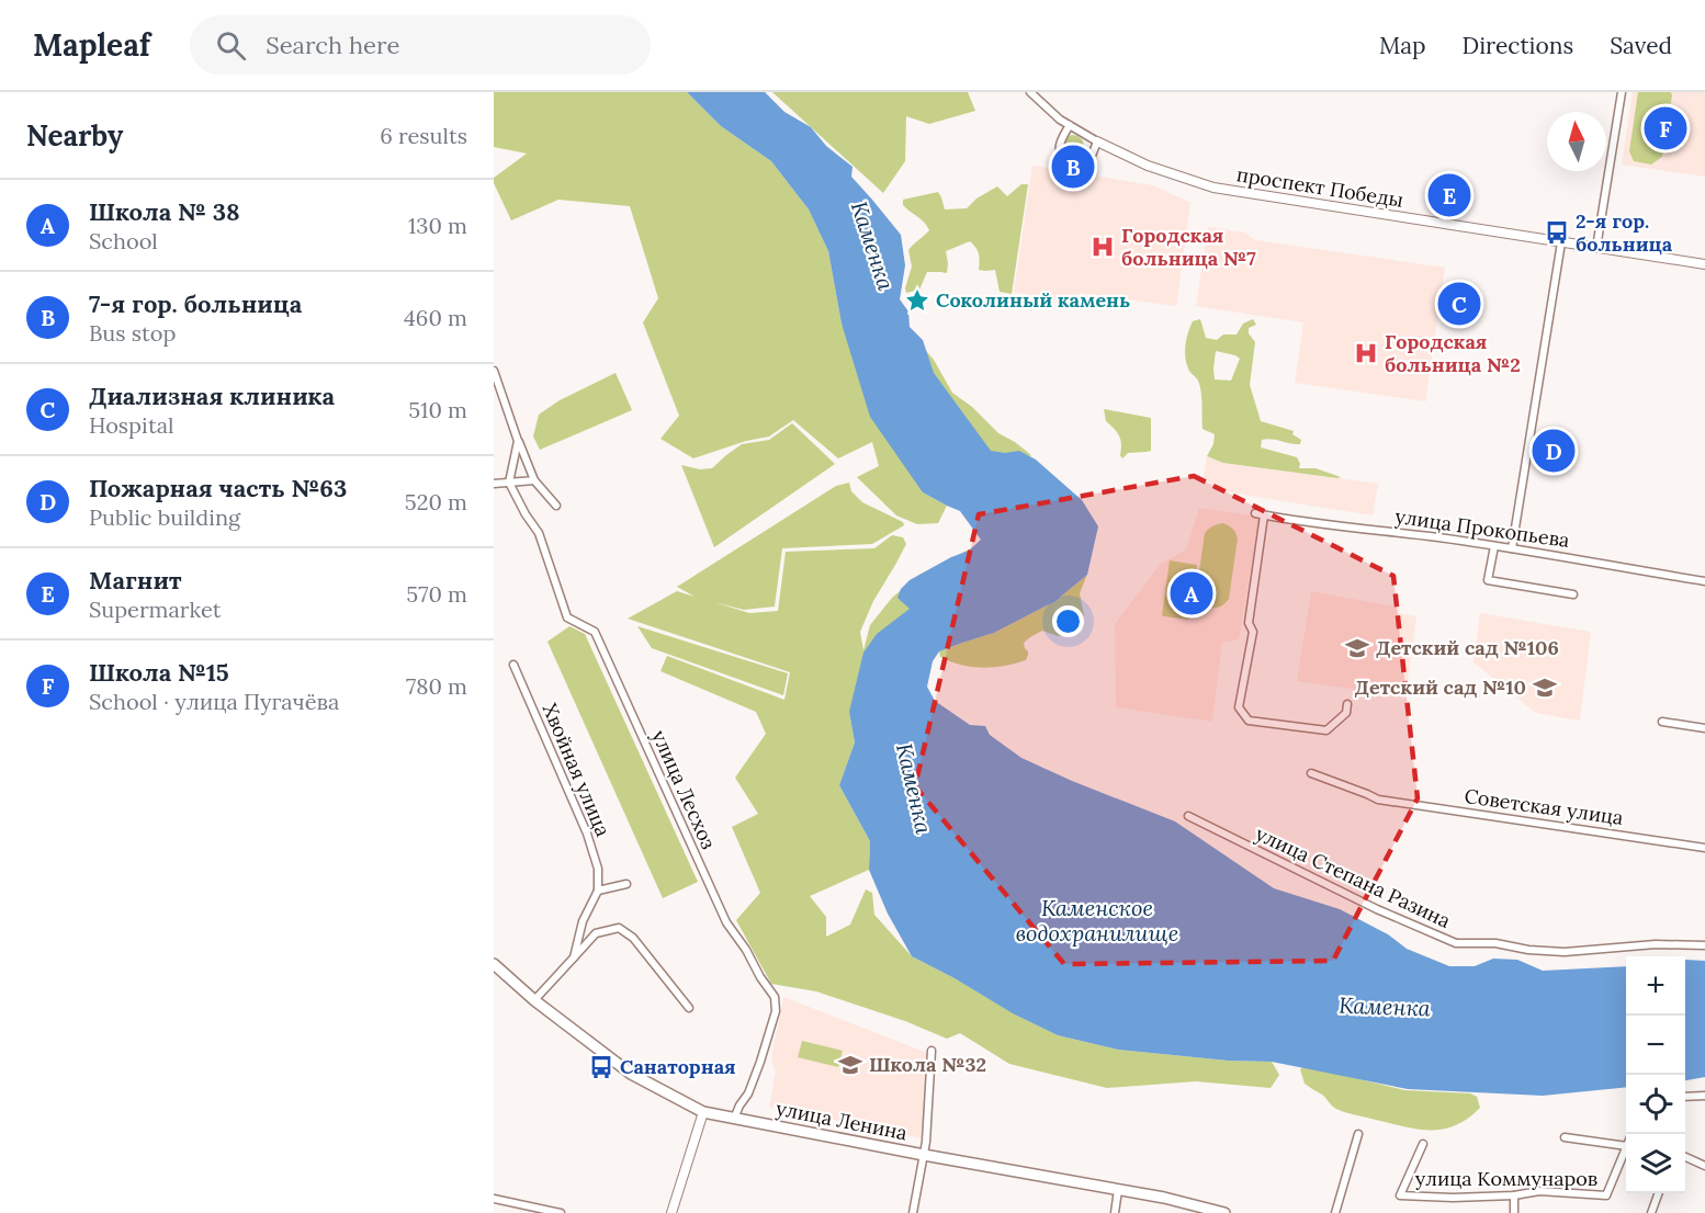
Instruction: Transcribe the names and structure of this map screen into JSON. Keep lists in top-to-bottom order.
{
  "streets": {
    "main road": ["улица Ленина"],
    "street": [
      "проспект Победы",
      "улица Прокопьева",
      "Хвойная улица",
      "улица Лесхоз",
      "Советская улица",
      "улица Степана Разина",
      "улица Коммунаров"
    ]
  },
  "crossings": [
    ["улица Лесхоз", "улица Ленина"]
  ],
  "water": ["Каменка", "Каменское водохранилище"],
  "places": {
    "bus stop": ["2-я гор. больница", "Санаторная"],
    "hospital": ["Городская больница №7", "Городская больница №2"],
    "place": ["Соколиный камень"],
    "school or university": ["Детский сад №106", "Детский сад №10", "Школа №32"]
  },
  "north": "top",
  "page": {
    "header": "Mapleaf",
    "search": "Search here",
    "nav": ["Map", "Directions", "Saved"],
    "heading": ["Nearby", "6 results"],
    "pins": [
      "F",
      "B",
      "E",
      "C",
      "D",
      "A"
    ],
    "list": [
      {
        "mark": "A",
        "name": "Школа № 38",
        "note": "School",
        "value": "130 m"
      },
      {
        "mark": "B",
        "name": "7-я гор. больница",
        "note": "Bus stop",
        "value": "460 m"
      },
      {
        "mark": "C",
        "name": "Диализная клиника",
        "note": "Hospital",
        "value": "510 m"
      },
      {
        "mark": "D",
        "name": "Пожарная часть №63",
        "note": "Public building",
        "value": "520 m"
      },
      {
        "mark": "E",
        "name": "Магнит",
        "note": "Supermarket",
        "value": "570 m"
      },
      {
        "mark": "F",
        "name": "Школа №15",
        "note": "School · улица Пугачёва",
        "value": "780 m"
      }
    ],
    "map_buttons": ["+", "−"]
  }
}
